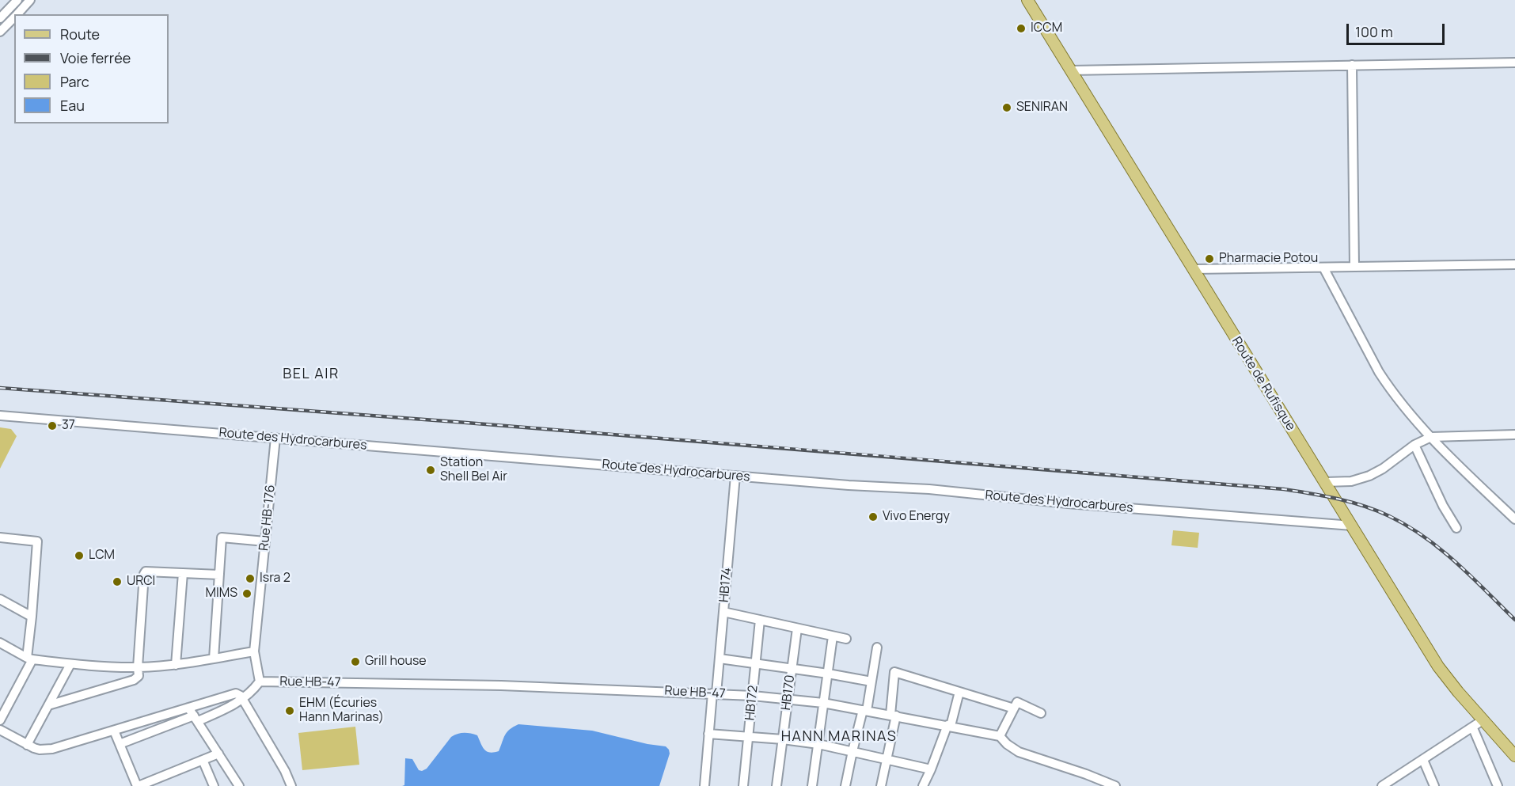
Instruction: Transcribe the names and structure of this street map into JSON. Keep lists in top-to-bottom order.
{
  "streets": {
    "main road": ["Route de Rufisque"],
    "street": [
      "Route des Hydrocarbures",
      "Rue HB-176",
      "HB174",
      "Rue HB-47",
      "HB170",
      "HB172"
    ]
  },
  "crossings": [
    ["Route de Rufisque", "Route des Hydrocarbures"],
    ["Route des Hydrocarbures", "Rue HB-176"],
    ["Route des Hydrocarbures", "HB174"],
    ["Rue HB-176", "Rue HB-47"],
    ["HB174", "Rue HB-47"],
    ["Rue HB-47", "HB170"],
    ["Rue HB-47", "HB172"]
  ],
  "districts": ["BEL AIR", "HANN MARINAS"],
  "places": [
    "ICCM",
    "SENIRAN",
    "Pharmacie Potou",
    "37",
    "Station Shell Bel Air",
    "Vivo Energy",
    "LCM",
    "Isra 2",
    "URCI",
    "MIMS",
    "Grill house",
    "EHM (Écuries Hann Marinas)"
  ],
  "legend": [
    "Route",
    "Voie ferrée",
    "Parc",
    "Eau"
  ],
  "scale_bar": "100 m"
}
